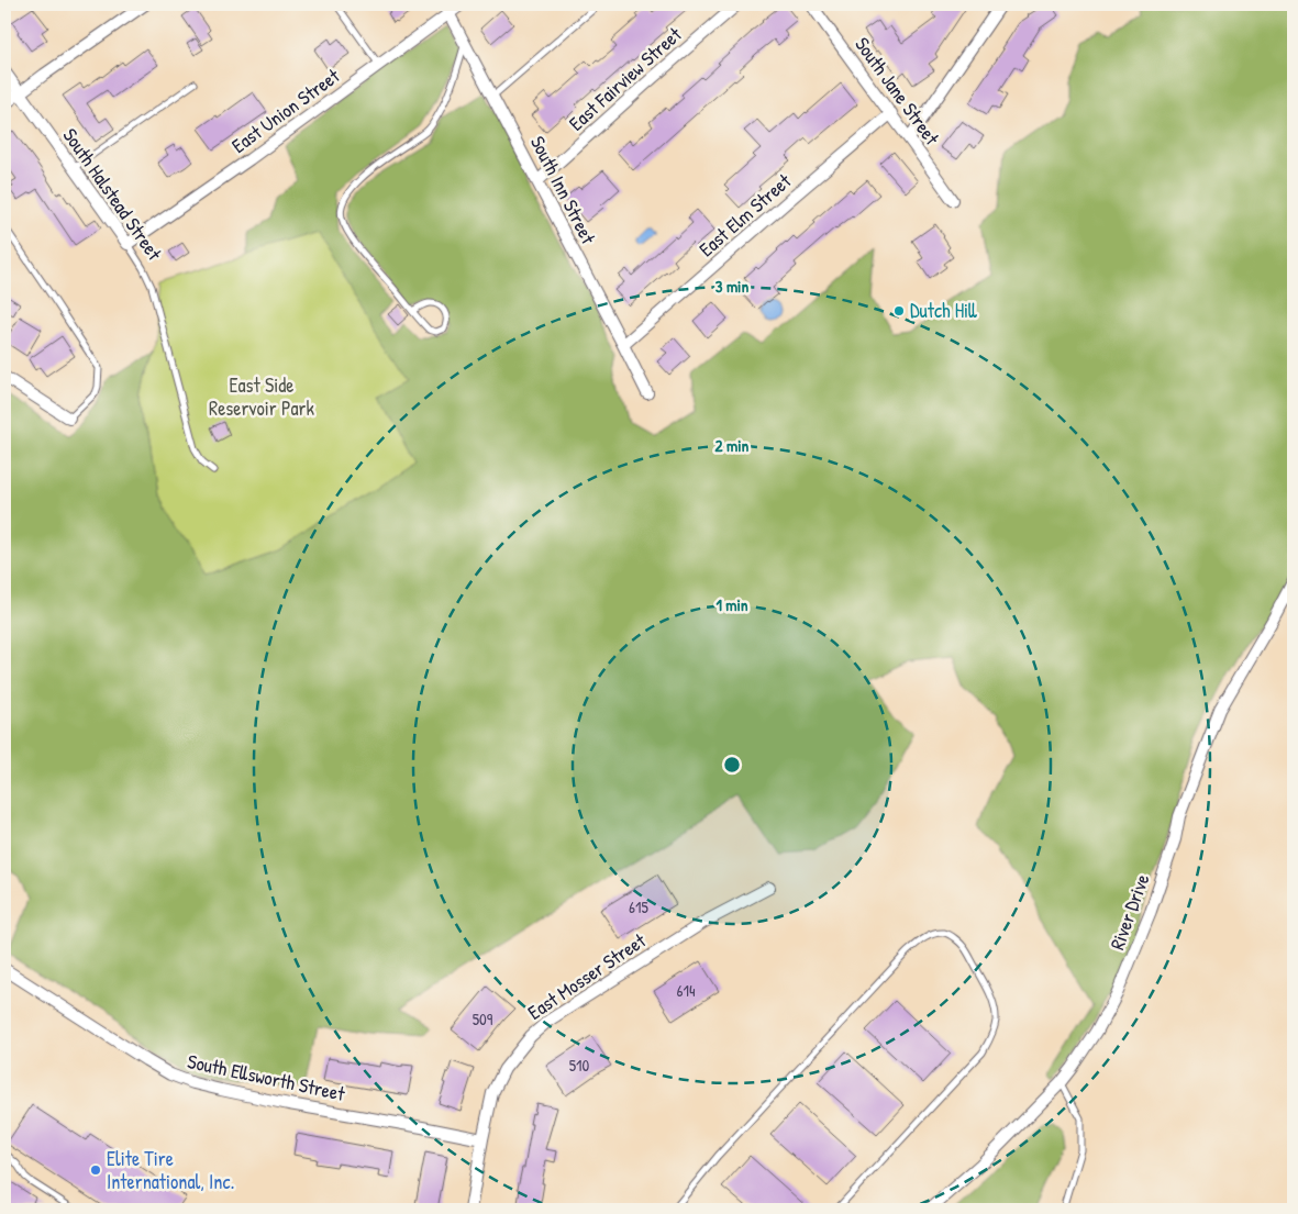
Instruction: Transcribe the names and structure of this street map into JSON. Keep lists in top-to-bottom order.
{
  "streets": {
    "street": [
      "East Fairview Street",
      "South Jane Street",
      "East Union Street",
      "South Inn Street",
      "South Halstead Street",
      "East Elm Street",
      "River Drive",
      "East Mosser Street",
      "South Ellsworth Street"
    ]
  },
  "crossings": [
    ["East Fairview Street", "South Inn Street"],
    ["South Jane Street", "East Elm Street"],
    ["East Union Street", "South Inn Street"],
    ["East Union Street", "South Halstead Street"],
    ["South Inn Street", "East Elm Street"],
    ["East Mosser Street", "South Ellsworth Street"]
  ],
  "parks": ["East Side Reservoir Park"],
  "places": ["Dutch Hill", "Elite Tire International, Inc."],
  "house_numbers": [
    "615",
    "614",
    "509",
    "510"
  ],
  "rings": ["3 min", "2 min", "1 min"]
}
